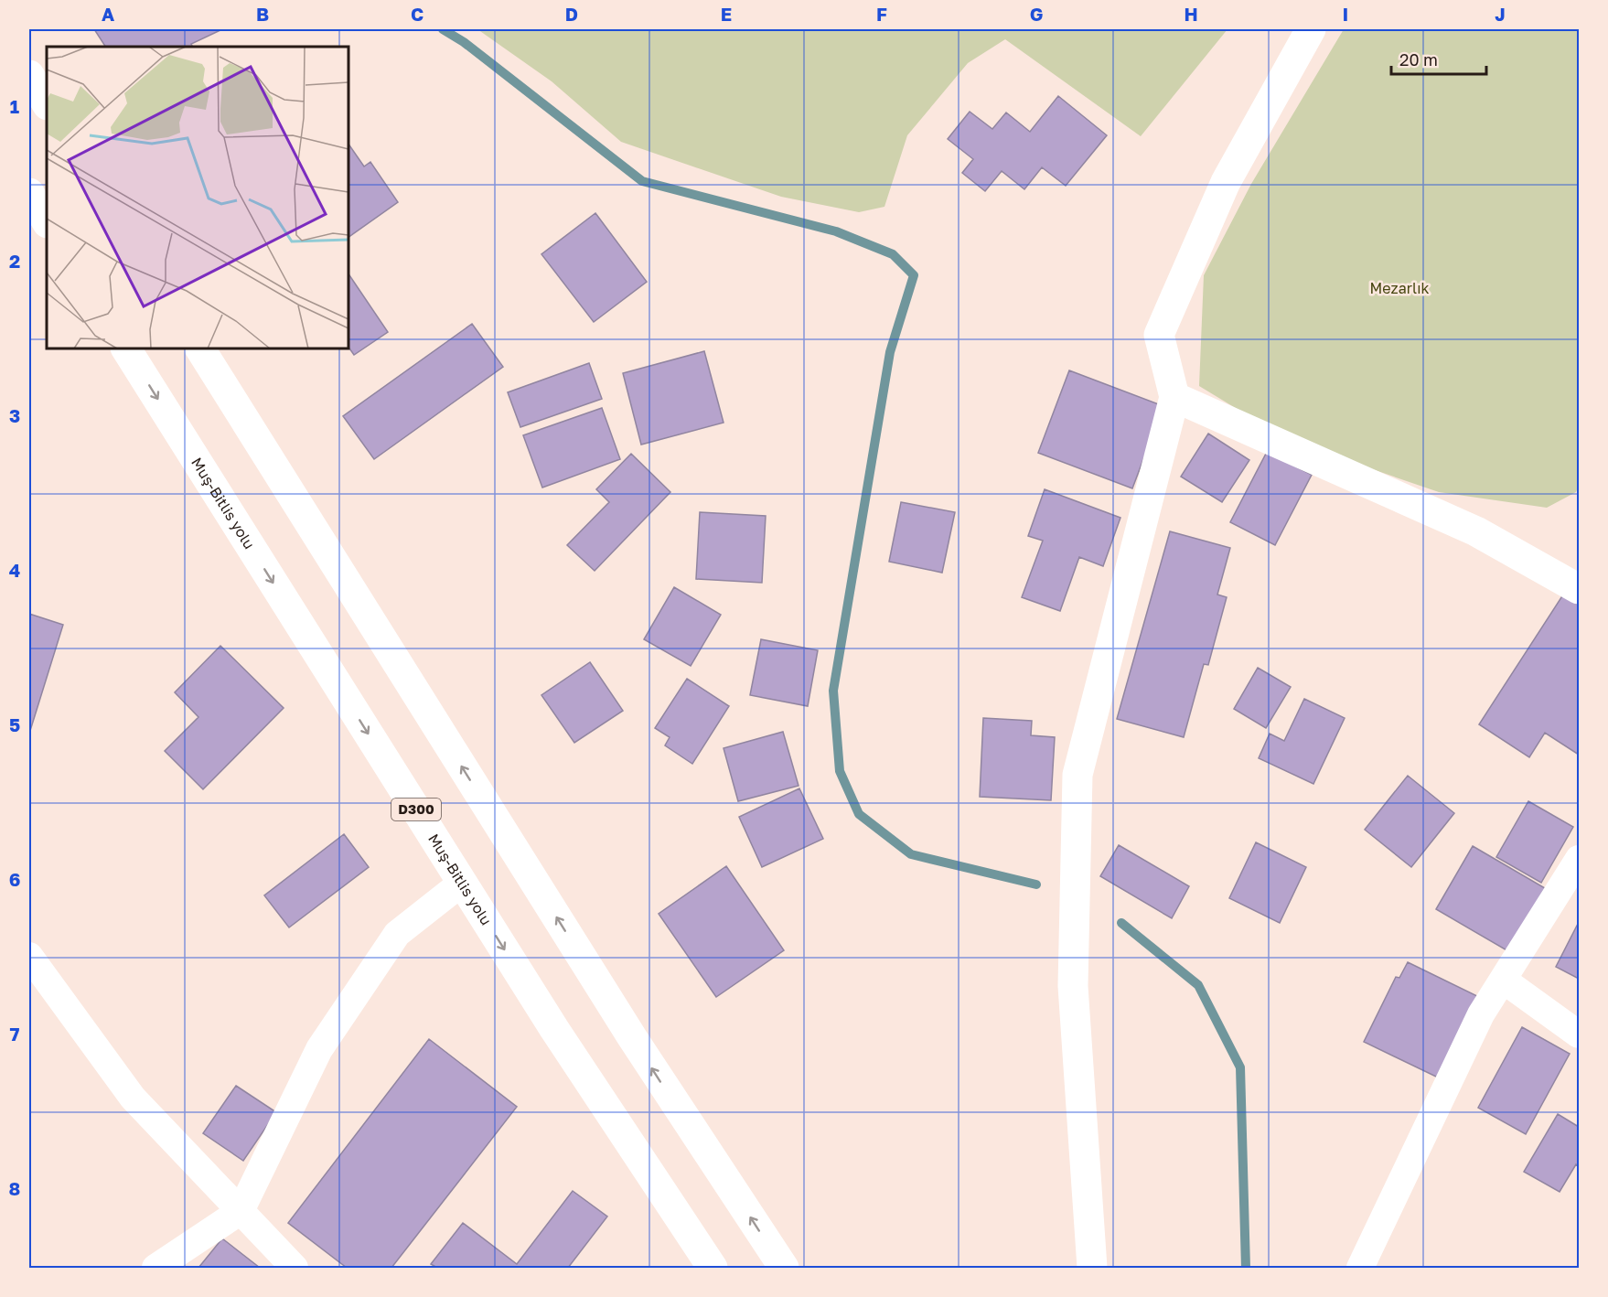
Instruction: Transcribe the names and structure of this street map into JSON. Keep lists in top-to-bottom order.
{
  "streets": {
    "main road": ["Muş-Bitlis yolu", "D300"]
  },
  "parks": ["Mezarlık"],
  "scale_bar": "20 m",
  "grid": {
    "columns": [
      "A",
      "B",
      "C",
      "D",
      "E",
      "F",
      "G",
      "H",
      "I",
      "J"
    ],
    "rows": [
      "1",
      "2",
      "3",
      "4",
      "5",
      "6",
      "7",
      "8"
    ]
  }
}
